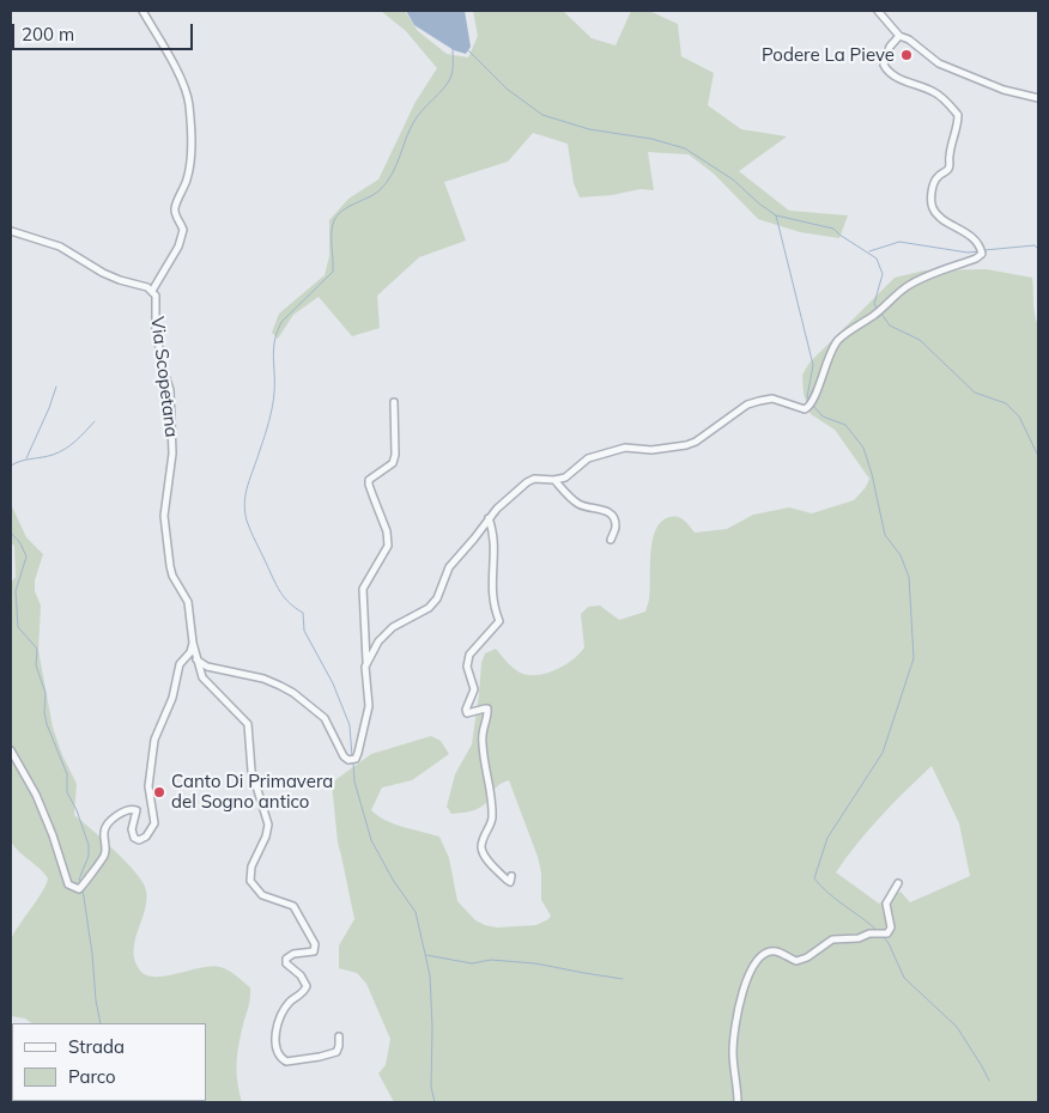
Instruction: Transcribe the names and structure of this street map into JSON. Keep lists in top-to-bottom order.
{
  "streets": {
    "street": ["Via Scopetana"]
  },
  "places": ["Podere La Pieve", "Canto Di Primavera del Sogno antico"],
  "legend": ["Strada", "Parco"],
  "scale_bar": "200 m"
}
